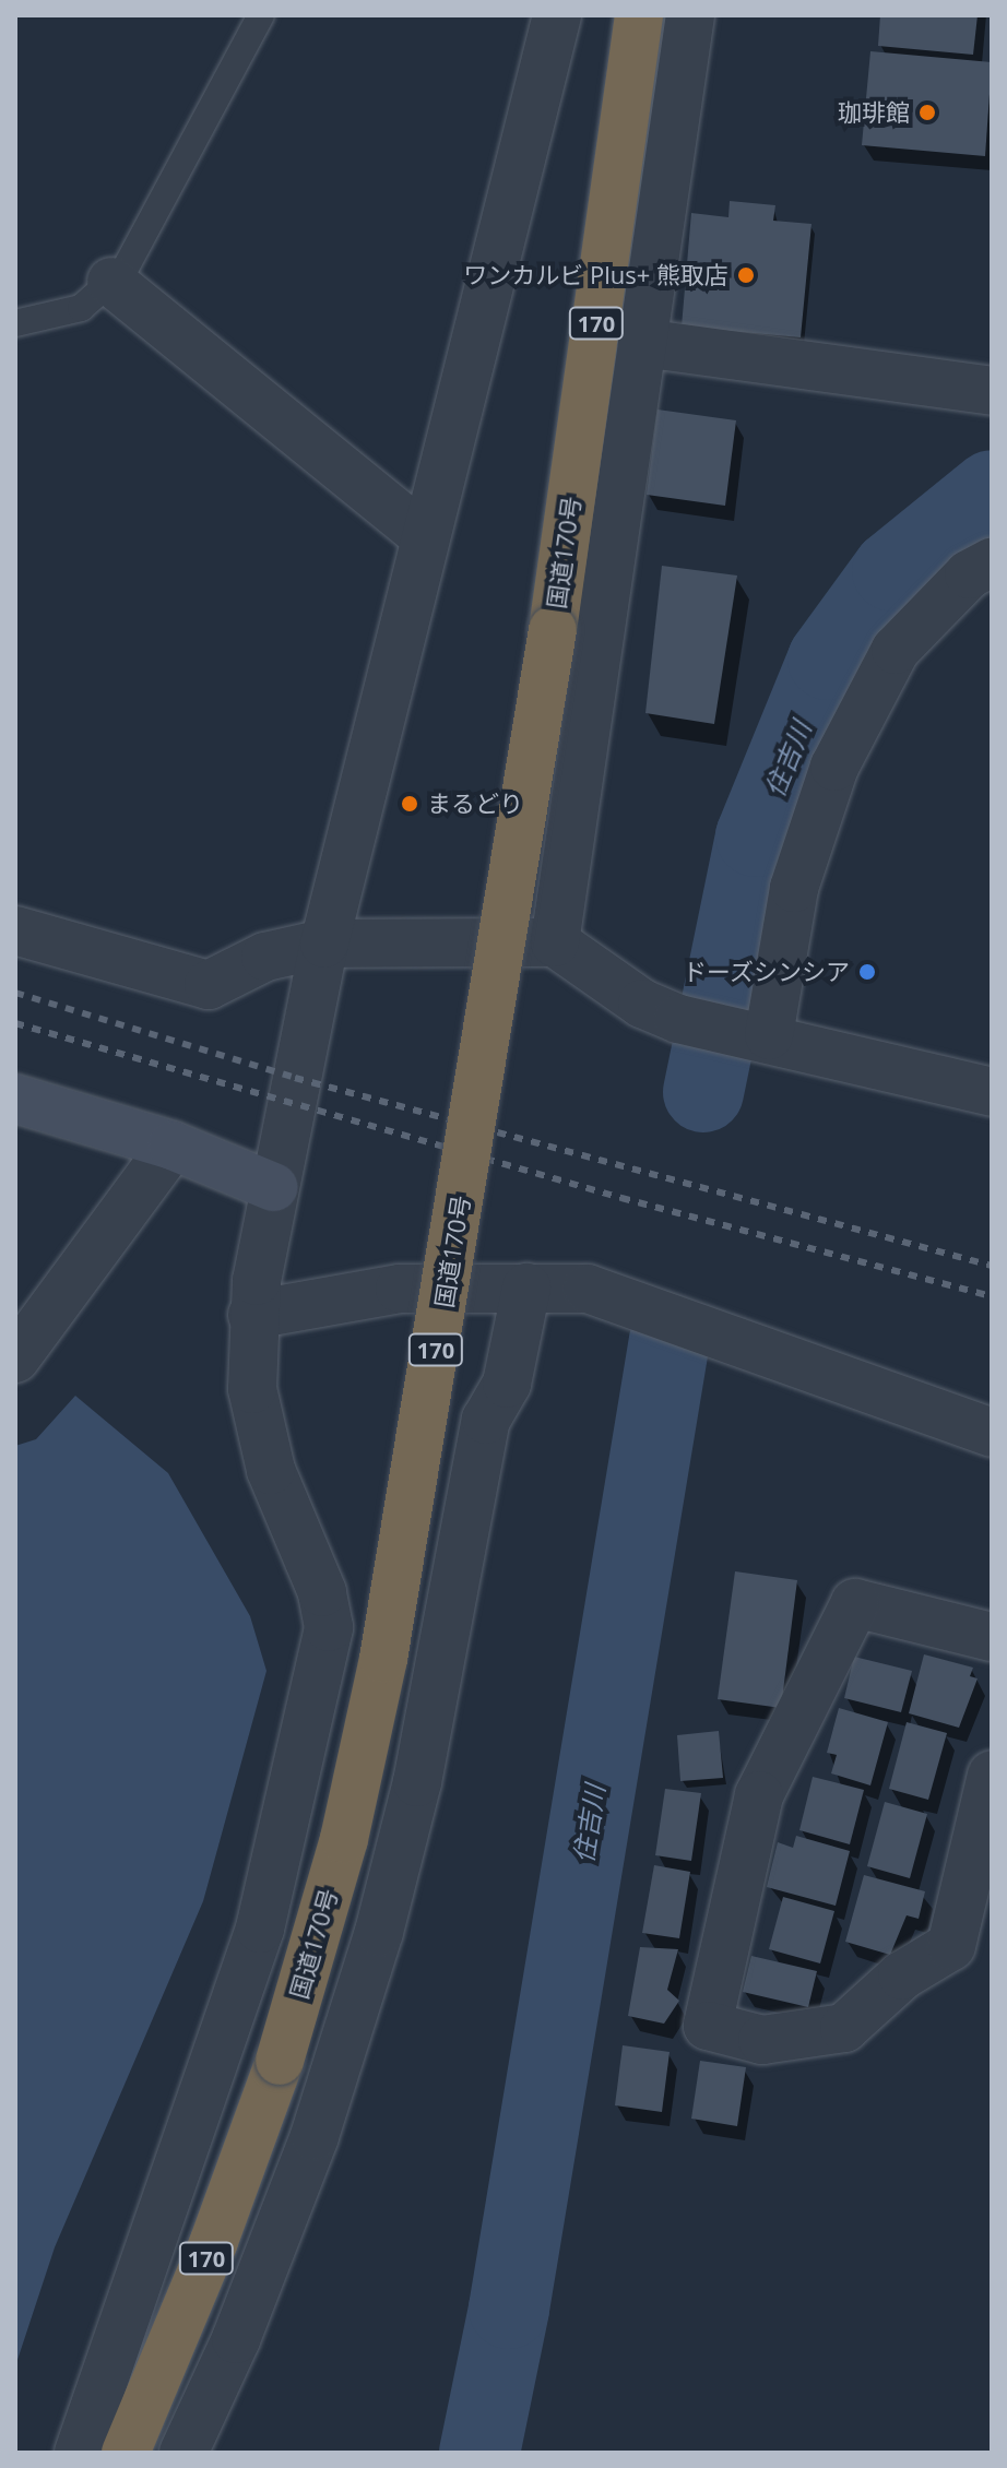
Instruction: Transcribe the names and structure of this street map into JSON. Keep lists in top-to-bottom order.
{
  "streets": {
    "highway": ["170", "国道170号"]
  },
  "water": ["住吉川"],
  "places": [
    "珈琲館",
    "ワンカルビ Plus+ 熊取店",
    "まるどり",
    "ドーズシンシア"
  ]
}
